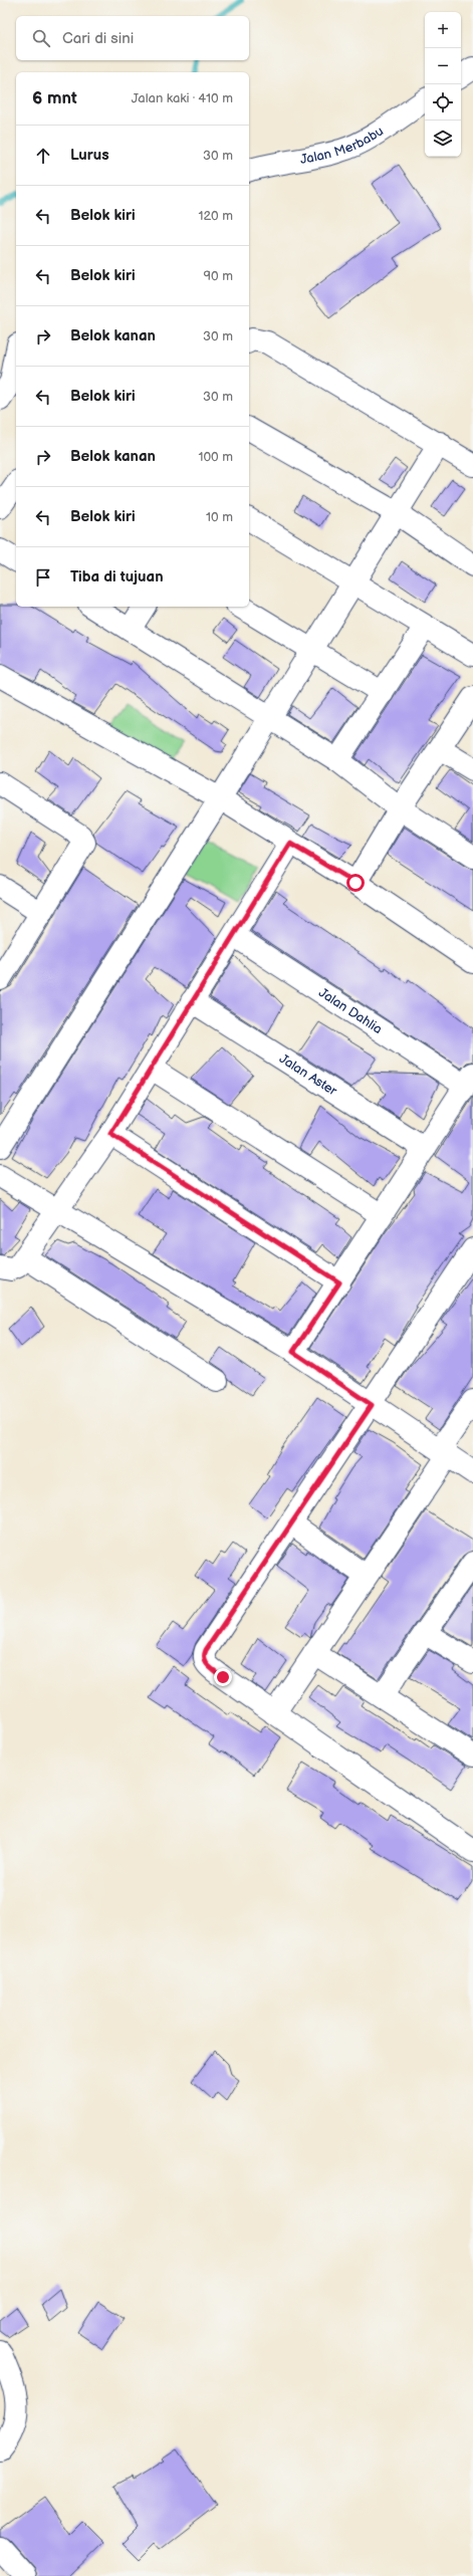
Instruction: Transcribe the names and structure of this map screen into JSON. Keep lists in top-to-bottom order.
{
  "streets": {
    "street": ["Jalan Merbabu", "Jalan Dahlia", "Jalan Aster"]
  },
  "page": {
    "map_buttons": ["+", "−"],
    "search": "Cari di sini",
    "heading": ["6 mnt", "Jalan kaki · 410 m"],
    "list": [
      ["Lurus", "30 m"],
      ["Belok kiri", "120 m"],
      ["Belok kiri", "90 m"],
      ["Belok kanan", "30 m"],
      ["Belok kiri", "30 m"],
      ["Belok kanan", "100 m"],
      ["Belok kiri", "10 m"],
      "Tiba di tujuan"
    ]
  }
}
